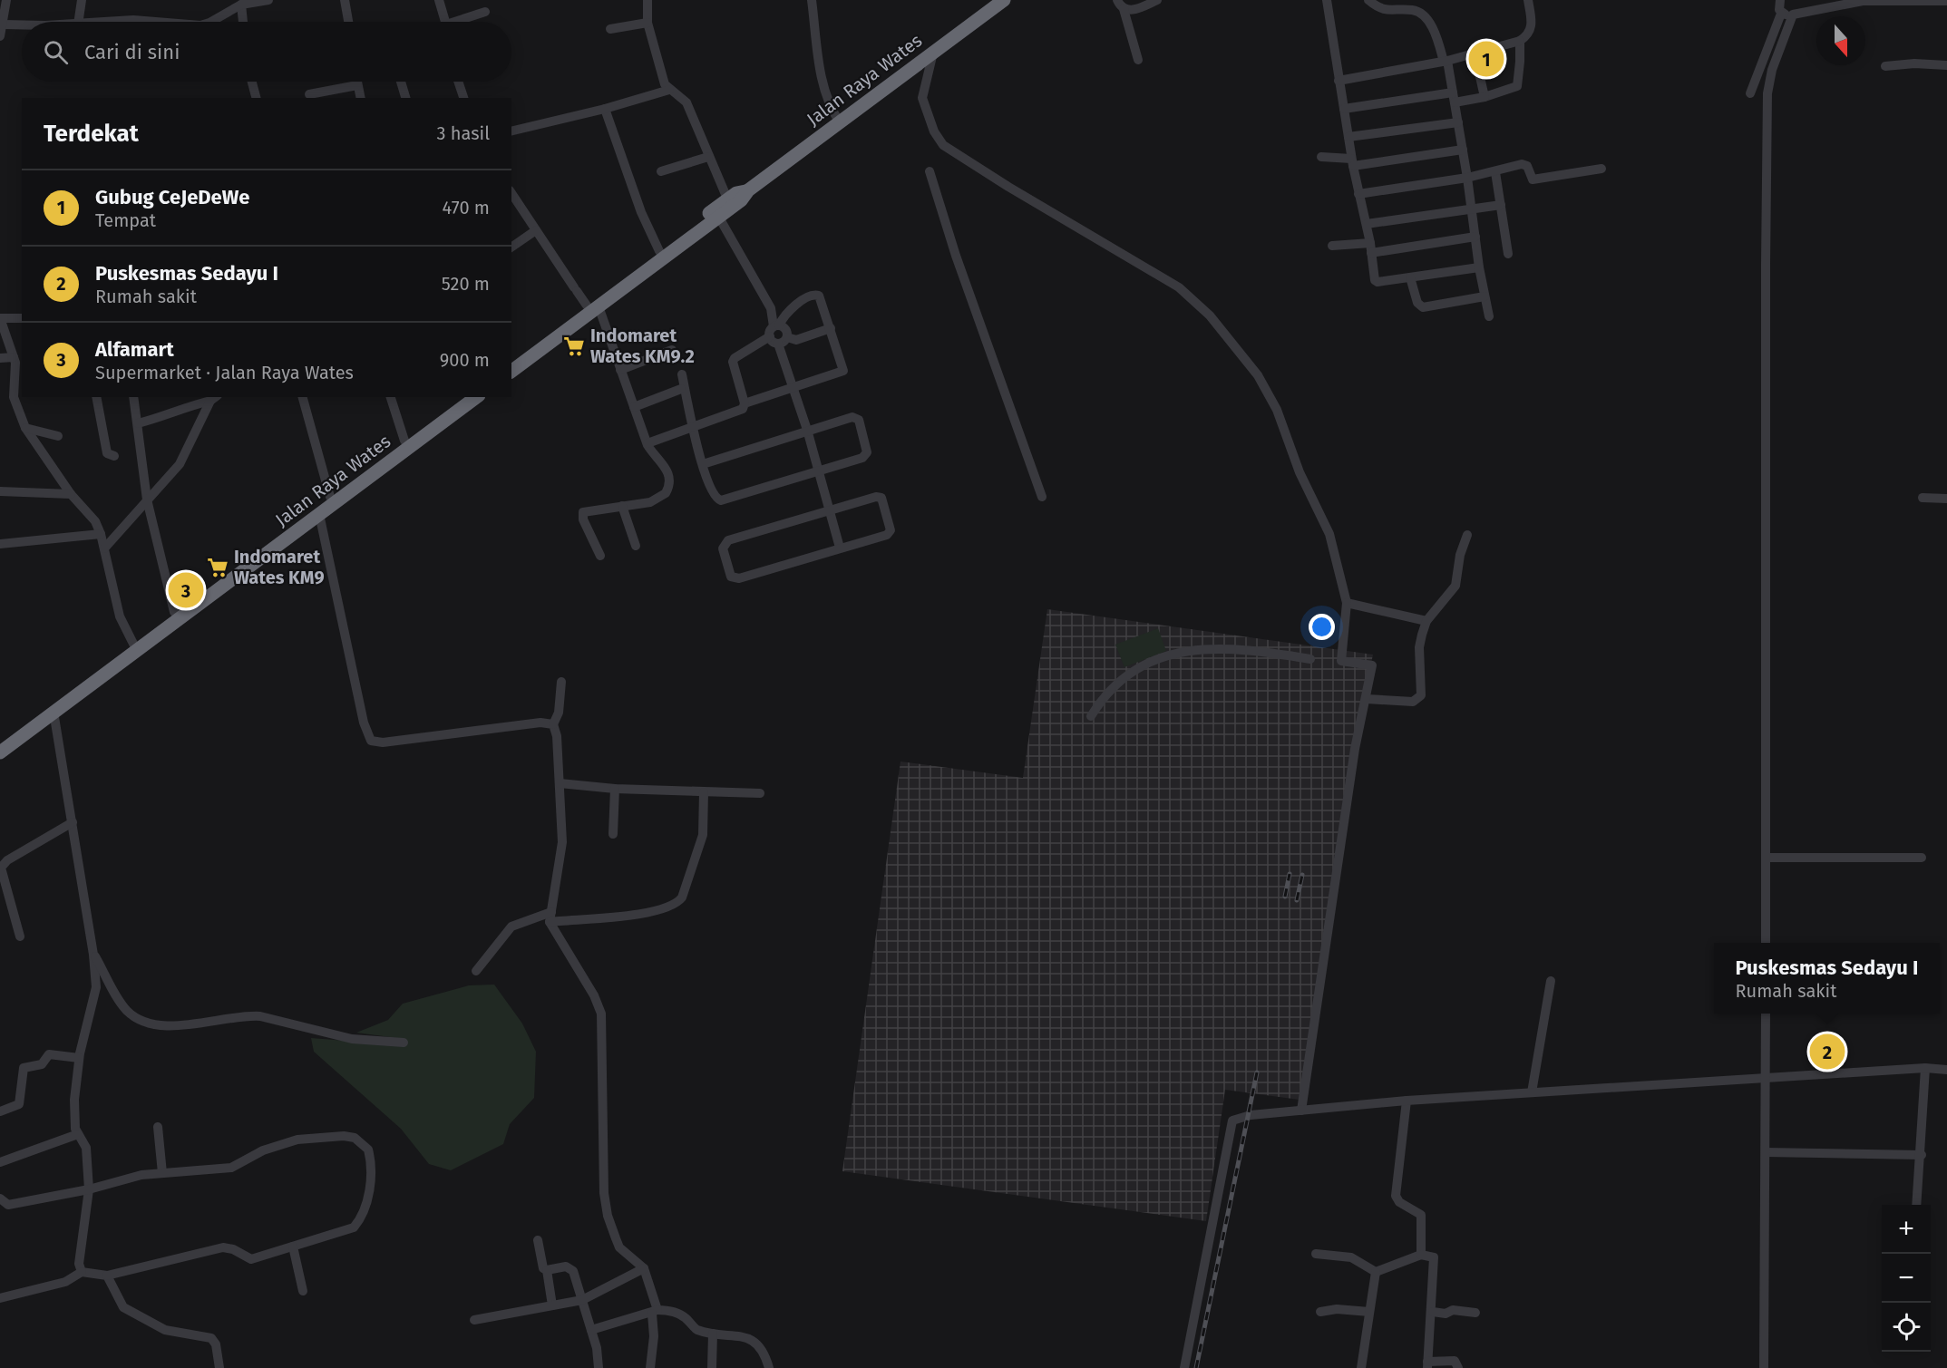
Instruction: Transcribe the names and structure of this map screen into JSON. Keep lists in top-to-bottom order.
{
  "streets": {
    "highway": ["Jalan Raya Wates"]
  },
  "places": {
    "supermarket": ["Indomaret Wates KM9.2", "Indomaret Wates KM9"]
  },
  "north": "bottom",
  "page": {
    "search": "Cari di sini",
    "pins": ["1", "3", "2"],
    "heading": ["Terdekat", "3 hasil"],
    "list": [
      {
        "mark": "1",
        "name": "Gubug CeJeDeWe",
        "note": "Tempat",
        "value": "470 m"
      },
      {
        "mark": "2",
        "name": "Puskesmas Sedayu I",
        "note": "Rumah sakit",
        "value": "520 m"
      },
      {
        "mark": "3",
        "name": "Alfamart",
        "note": "Supermarket · Jalan Raya Wates",
        "value": "900 m"
      }
    ],
    "popup": ["Puskesmas Sedayu I", "Rumah sakit"],
    "map_buttons": ["+", "−"]
  }
}
